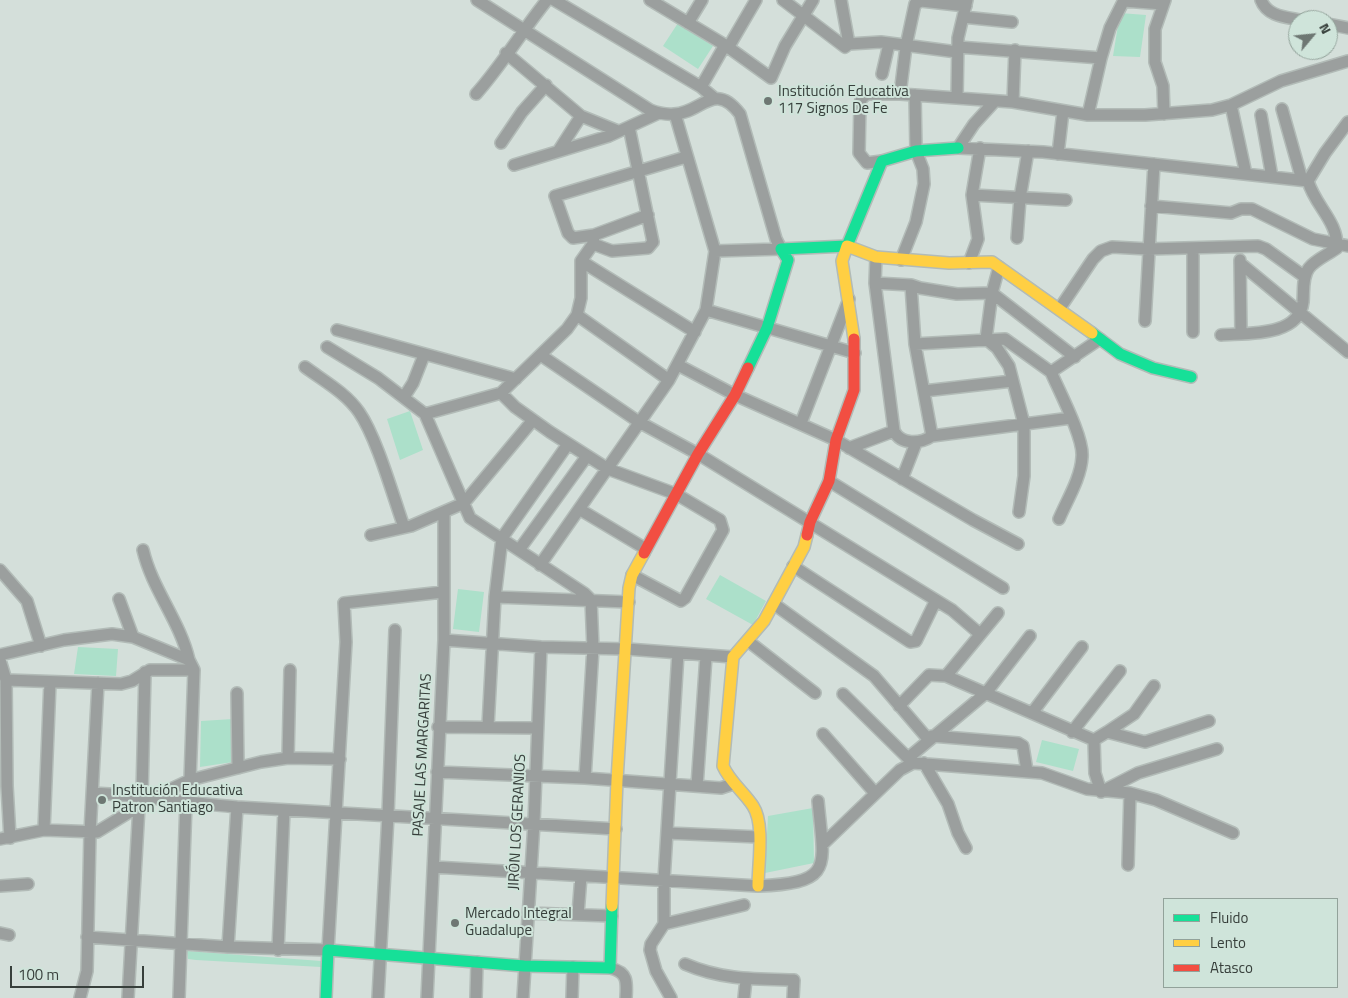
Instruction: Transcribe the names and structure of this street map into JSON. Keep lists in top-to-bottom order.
{
  "streets": {
    "street": ["PASAJE LAS MARGARITAS", "JIRÓN LOS GERANIOS"]
  },
  "places": ["Institución Educativa 117 Signos De Fe", "Institución Educativa Patron Santiago", "Mercado Integral Guadalupe"],
  "legend": ["Fluido", "Lento", "Atasco"],
  "scale_bar": "100 m",
  "north": "top right"
}
